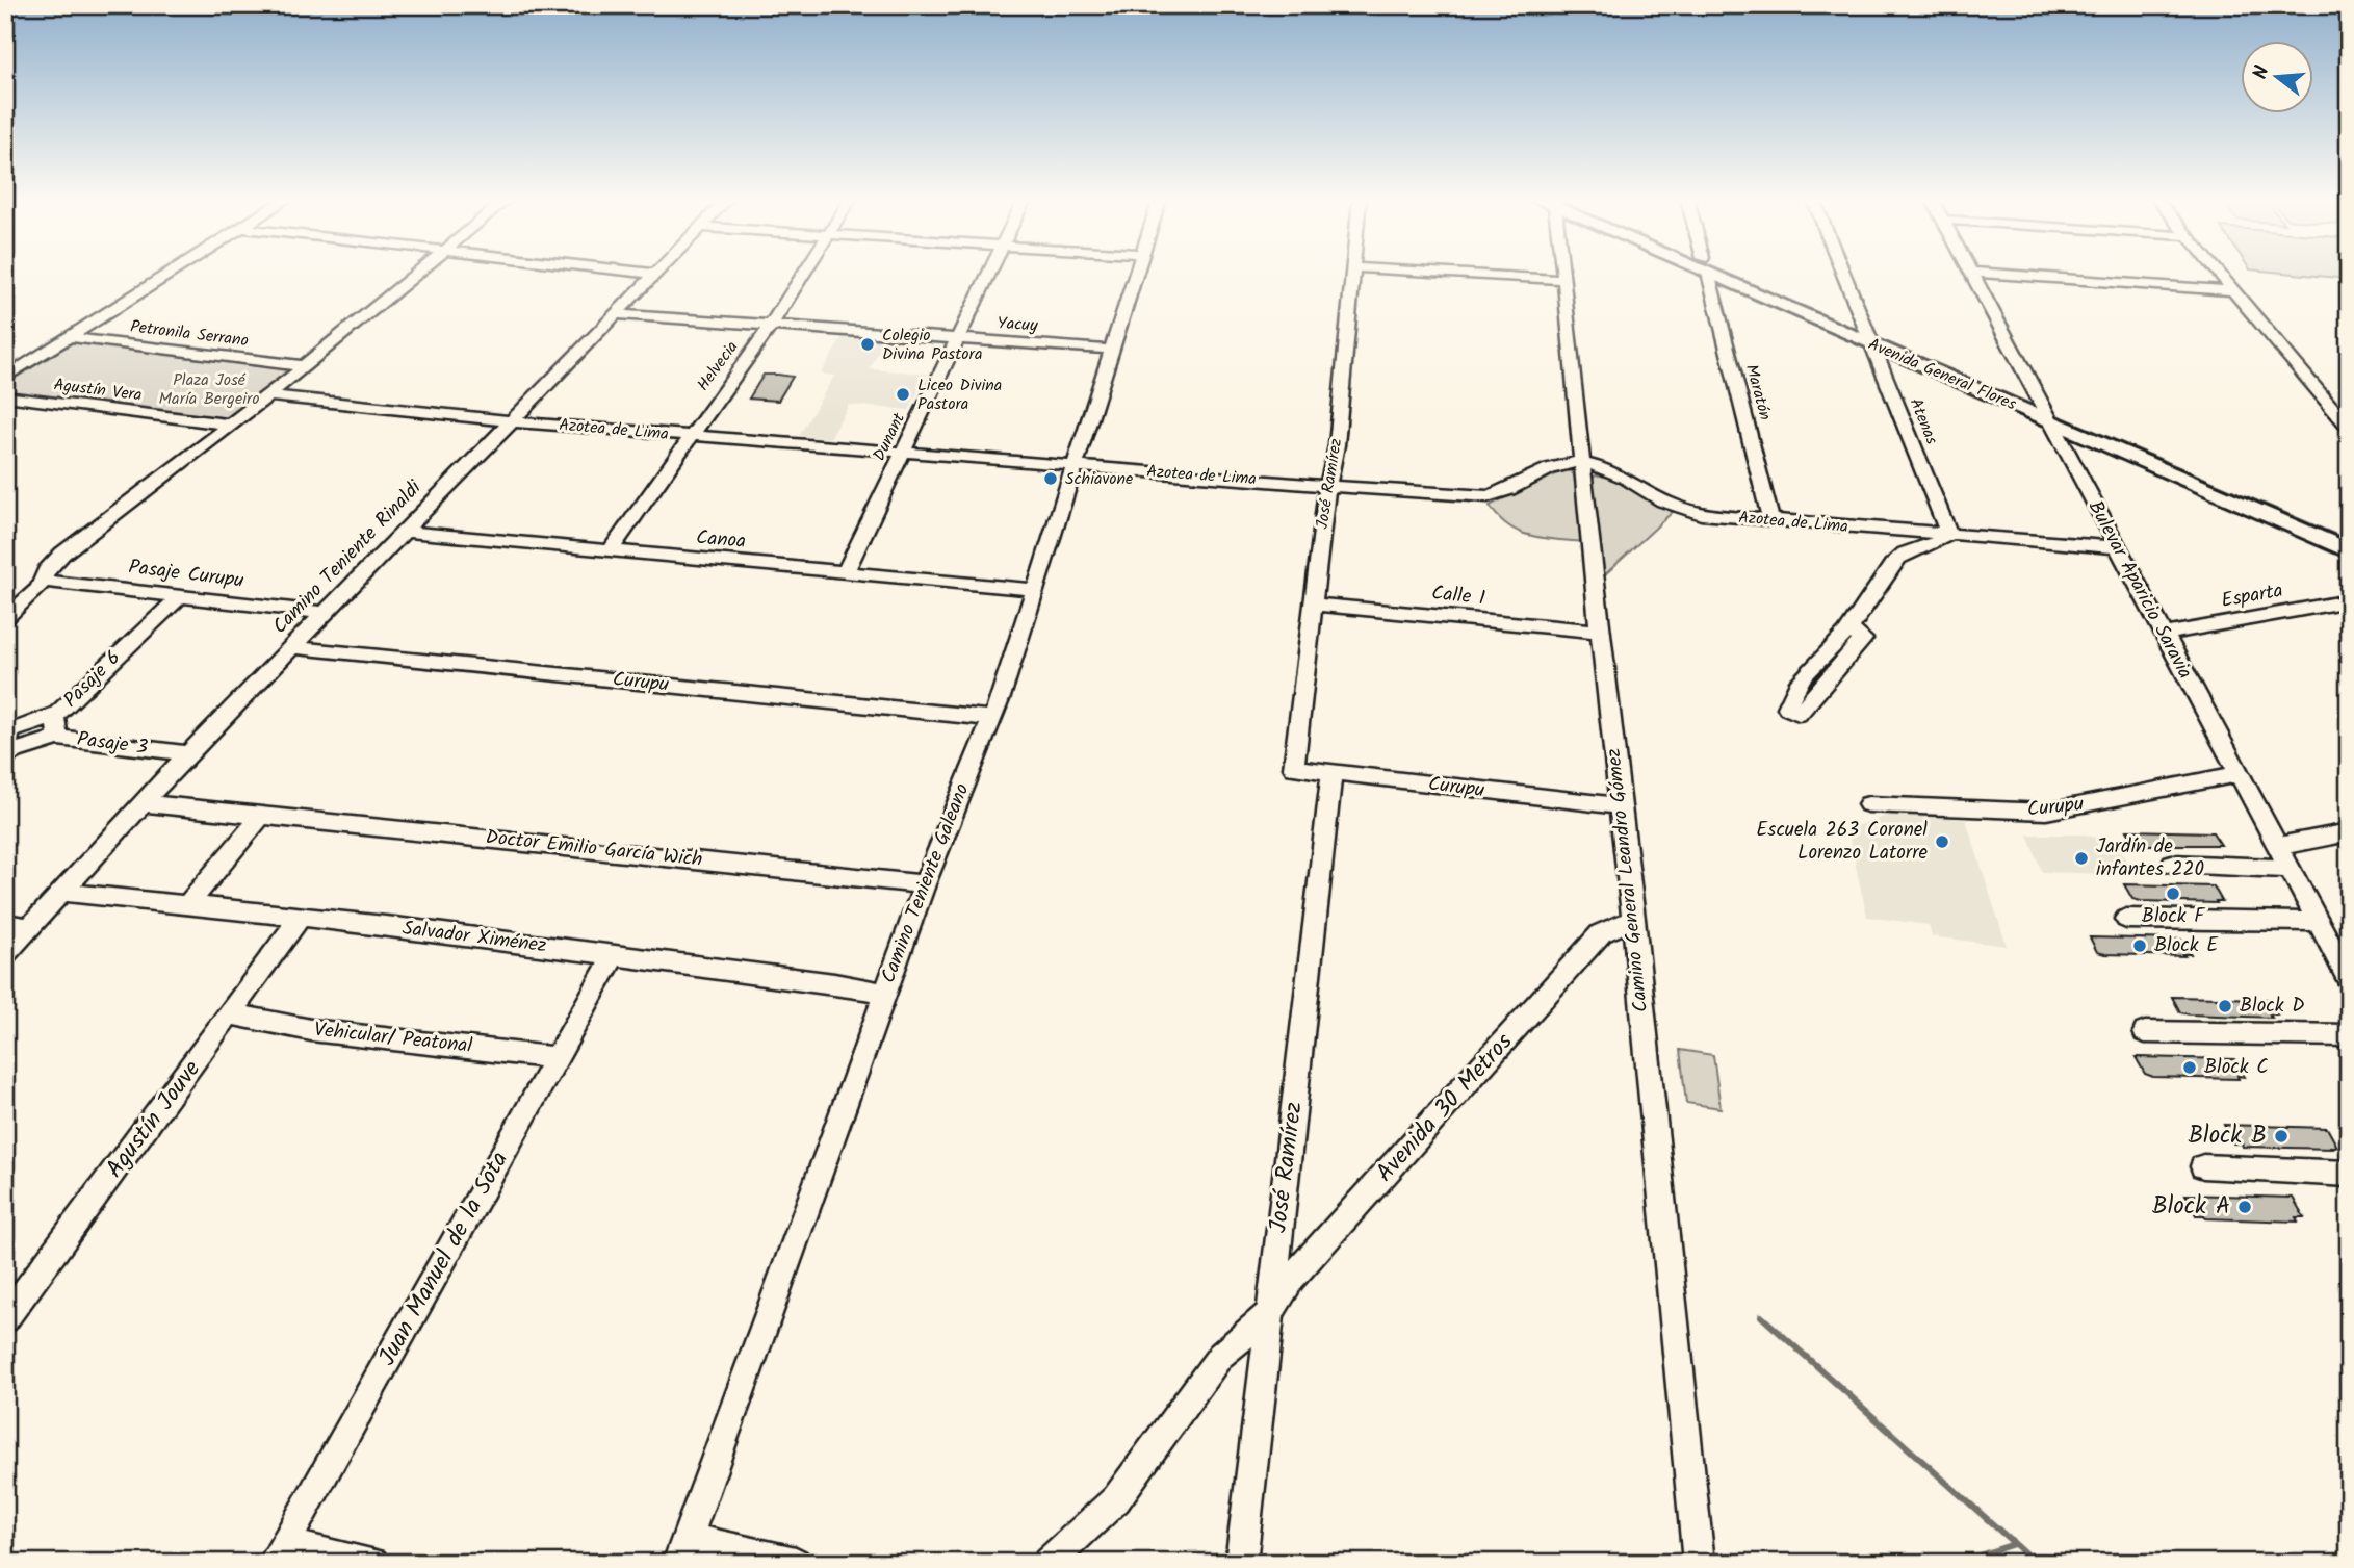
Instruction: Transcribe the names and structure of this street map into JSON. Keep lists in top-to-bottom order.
{
  "streets": {
    "main road": ["Avenida General Flores"],
    "street": [
      "Yacuy",
      "Petronila Serrano",
      "Helvecia",
      "Agustín Vera",
      "Maratón",
      "Atenas",
      "Azotea de Lima",
      "Dunant",
      "José Ramírez",
      "Canoa",
      "Camino Teniente Rinaldi",
      "Pasaje Curupu",
      "Bulevar Aparicio Saravia",
      "Calle 1",
      "Esparta",
      "Pasaje 6",
      "Curupu",
      "Pasaje 3",
      "Doctor Emilio García Wich",
      "Camino General Leandro Gómez",
      "Camino Teniente Galeano",
      "Salvador Ximénez",
      "Vehicular/ Peatonal",
      "Avenida 30 Metros",
      "Agustín Jouve",
      "Juan Manuel de la Sota"
    ]
  },
  "crossings": [
    ["Yacuy", "Helvecia"],
    ["Yacuy", "Dunant"],
    ["Yacuy", "Camino Teniente Rinaldi"],
    ["Yacuy", "Camino Teniente Galeano"],
    ["Helvecia", "Azotea de Lima"],
    ["Helvecia", "Canoa"],
    ["Avenida General Flores", "Atenas"],
    ["Avenida General Flores", "Bulevar Aparicio Saravia"],
    ["Maratón", "Azotea de Lima"],
    ["Atenas", "Azotea de Lima"],
    ["Azotea de Lima", "Dunant"],
    ["Azotea de Lima", "José Ramírez"],
    ["Azotea de Lima", "Camino Teniente Rinaldi"],
    ["Azotea de Lima", "Bulevar Aparicio Saravia"],
    ["Azotea de Lima", "Camino General Leandro Gómez"],
    ["Azotea de Lima", "Camino Teniente Galeano"],
    ["Dunant", "Canoa"],
    ["José Ramírez", "Calle 1"],
    ["José Ramírez", "Curupu"],
    ["José Ramírez", "Avenida 30 Metros"],
    ["Canoa", "Camino Teniente Rinaldi"],
    ["Canoa", "Camino Teniente Galeano"],
    ["Camino Teniente Rinaldi", "Pasaje Curupu"],
    ["Camino Teniente Rinaldi", "Curupu"],
    ["Camino Teniente Rinaldi", "Pasaje 3"],
    ["Camino Teniente Rinaldi", "Doctor Emilio García Wich"],
    ["Camino Teniente Rinaldi", "Salvador Ximénez"],
    ["Pasaje Curupu", "Pasaje 6"],
    ["Bulevar Aparicio Saravia", "Esparta"],
    ["Bulevar Aparicio Saravia", "Curupu"],
    ["Calle 1", "Camino General Leandro Gómez"],
    ["Pasaje 6", "Pasaje 3"],
    ["Curupu", "Camino General Leandro Gómez"],
    ["Curupu", "Camino Teniente Galeano"],
    ["Doctor Emilio García Wich", "Camino Teniente Galeano"],
    ["Camino General Leandro Gómez", "Avenida 30 Metros"],
    ["Camino Teniente Galeano", "Salvador Ximénez"],
    ["Salvador Ximénez", "Agustín Jouve"],
    ["Salvador Ximénez", "Juan Manuel de la Sota"],
    ["Vehicular/ Peatonal", "Agustín Jouve"],
    ["Vehicular/ Peatonal", "Juan Manuel de la Sota"]
  ],
  "parks": ["Plaza José María Bergeiro"],
  "places": [
    "Colegio Divina Pastora",
    "Liceo Divina Pastora",
    "Schiavone",
    "Escuela 263 Coronel Lorenzo Latorre",
    "Jardín de infantes 220",
    "Block F",
    "Block E",
    "Block D",
    "Block C",
    "Block B",
    "Block A"
  ],
  "north": "left"
}
